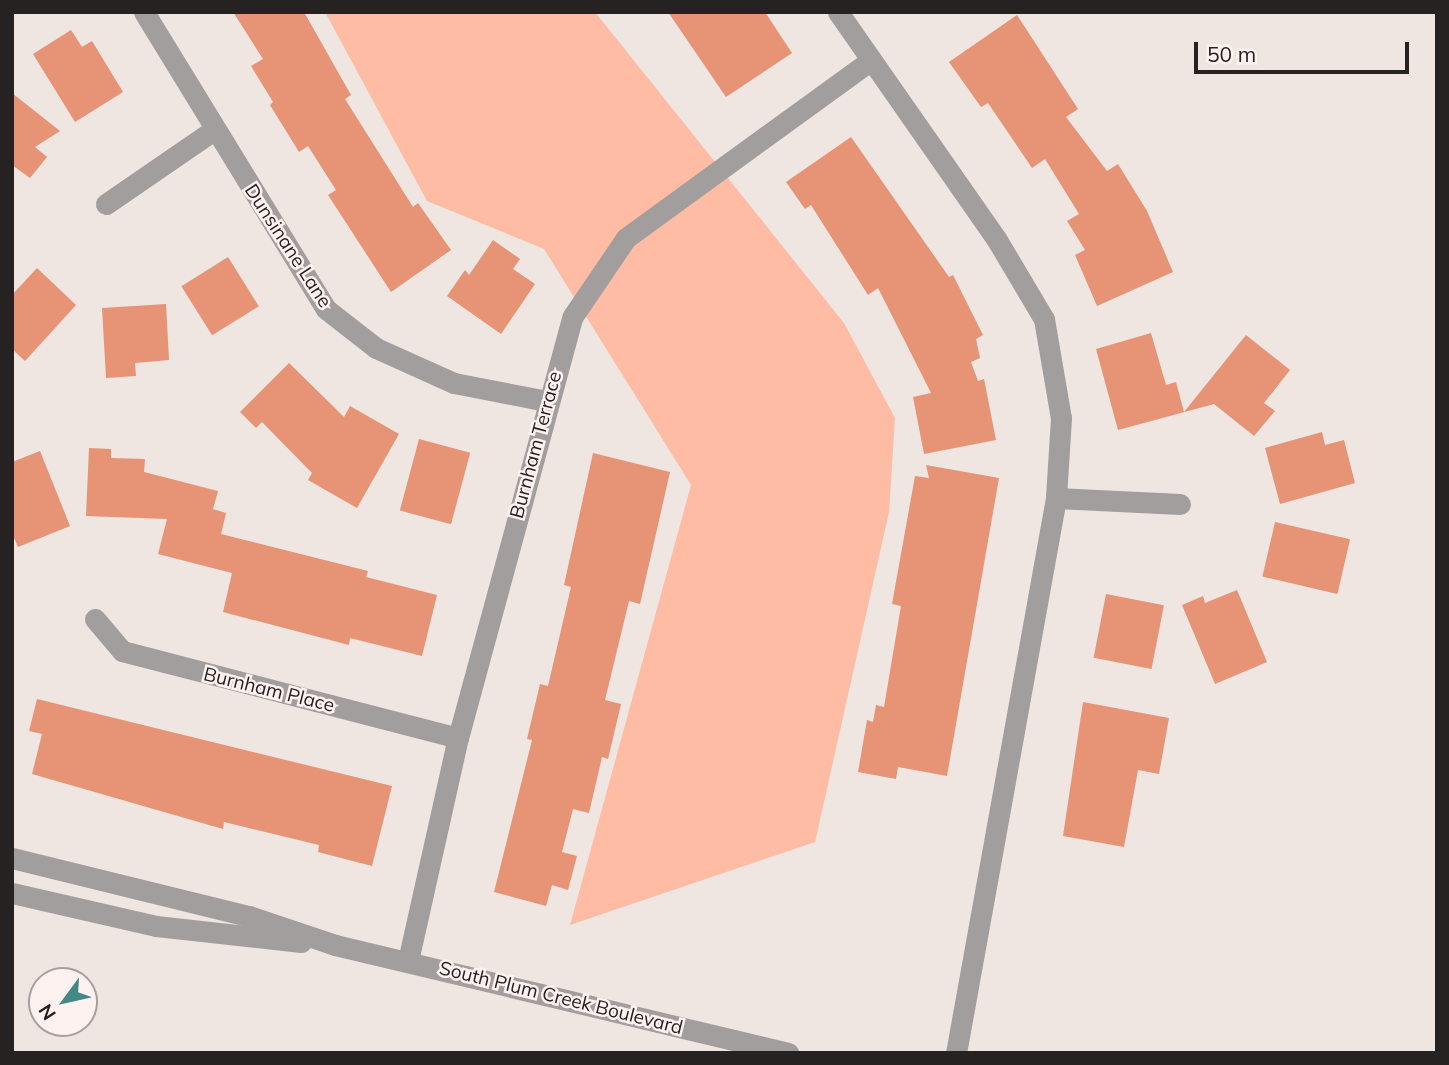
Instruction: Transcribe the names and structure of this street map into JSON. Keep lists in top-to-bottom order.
{
  "streets": {
    "street": [
      "Dunsinane Lane",
      "Burnham Terrace",
      "Burnham Place",
      "South Plum Creek Boulevard"
    ]
  },
  "crossings": [
    ["Dunsinane Lane", "Burnham Terrace"],
    ["Burnham Terrace", "Burnham Place"],
    ["Burnham Terrace", "South Plum Creek Boulevard"]
  ],
  "scale_bar": "50 m",
  "north": "bottom left"
}
